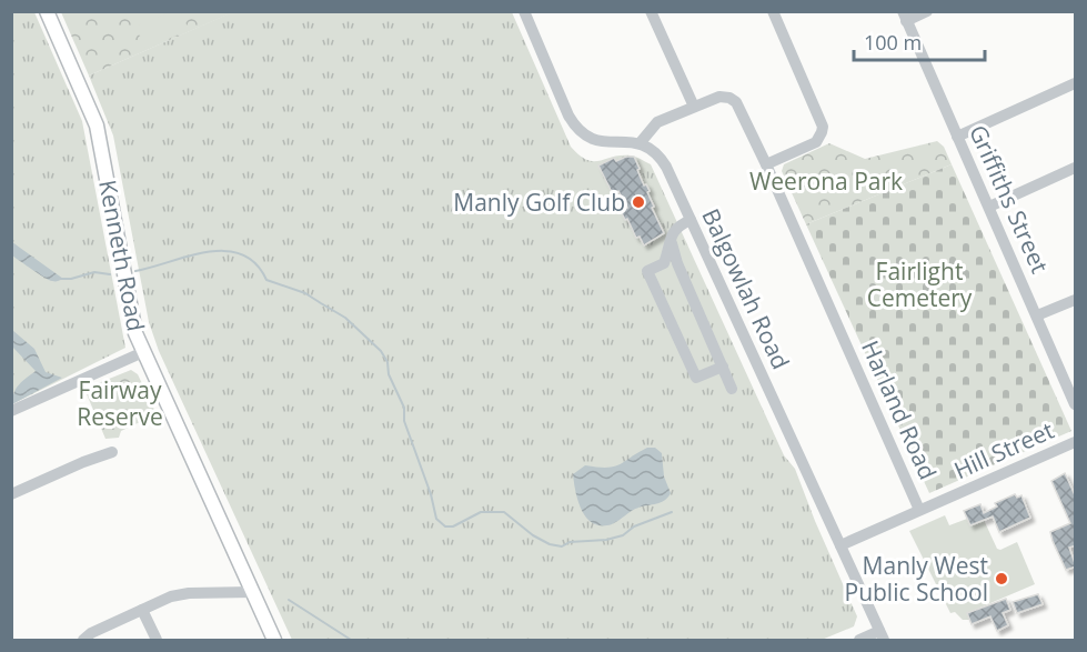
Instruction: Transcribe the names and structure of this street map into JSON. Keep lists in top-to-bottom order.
{
  "streets": {
    "main road": ["Kenneth Road"],
    "street": [
      "Griffiths Street",
      "Balgowlah Road",
      "Harland Road",
      "Hill Street"
    ]
  },
  "crossings": [
    ["Balgowlah Road", "Harland Road"],
    ["Balgowlah Road", "Hill Street"],
    ["Harland Road", "Hill Street"]
  ],
  "parks": ["Weerona Park", "Fairlight Cemetery", "Fairway Reserve"],
  "places": ["Manly Golf Club", "Manly West Public School"],
  "scale_bar": "100 m"
}
